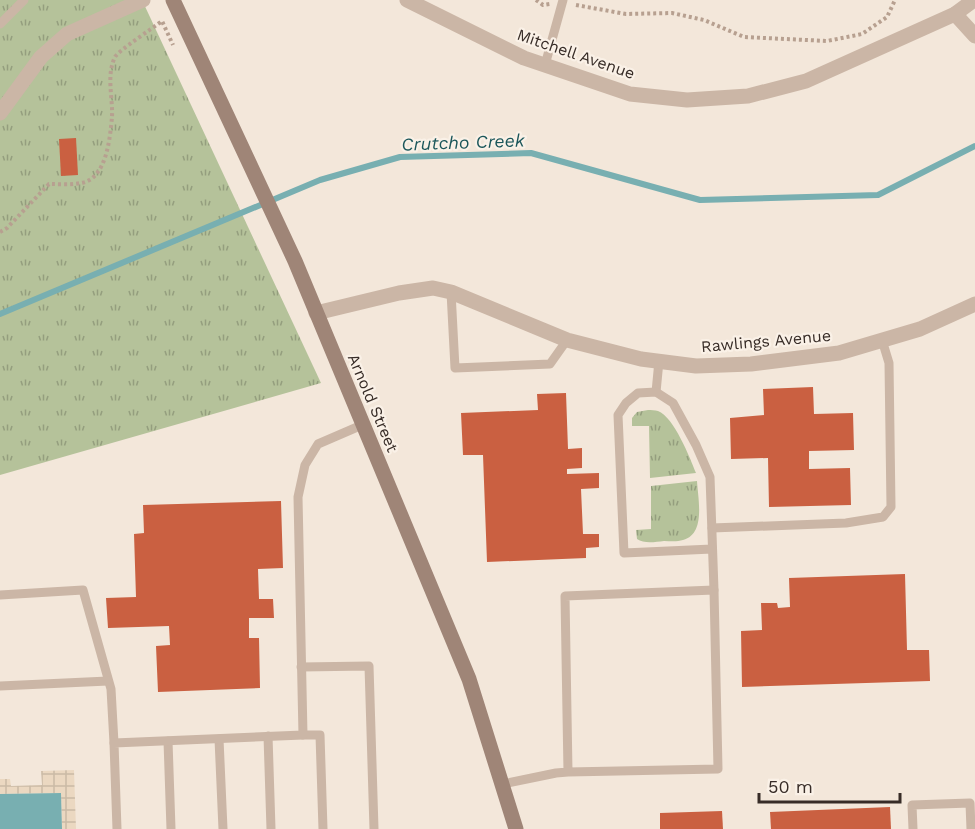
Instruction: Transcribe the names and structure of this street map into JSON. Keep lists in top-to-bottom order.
{
  "streets": {
    "main road": ["Arnold Street"],
    "street": ["Mitchell Avenue", "Rawlings Avenue"]
  },
  "crossings": [
    ["Rawlings Avenue", "Arnold Street"]
  ],
  "water": ["Crutcho Creek"],
  "scale_bar": "50 m"
}
